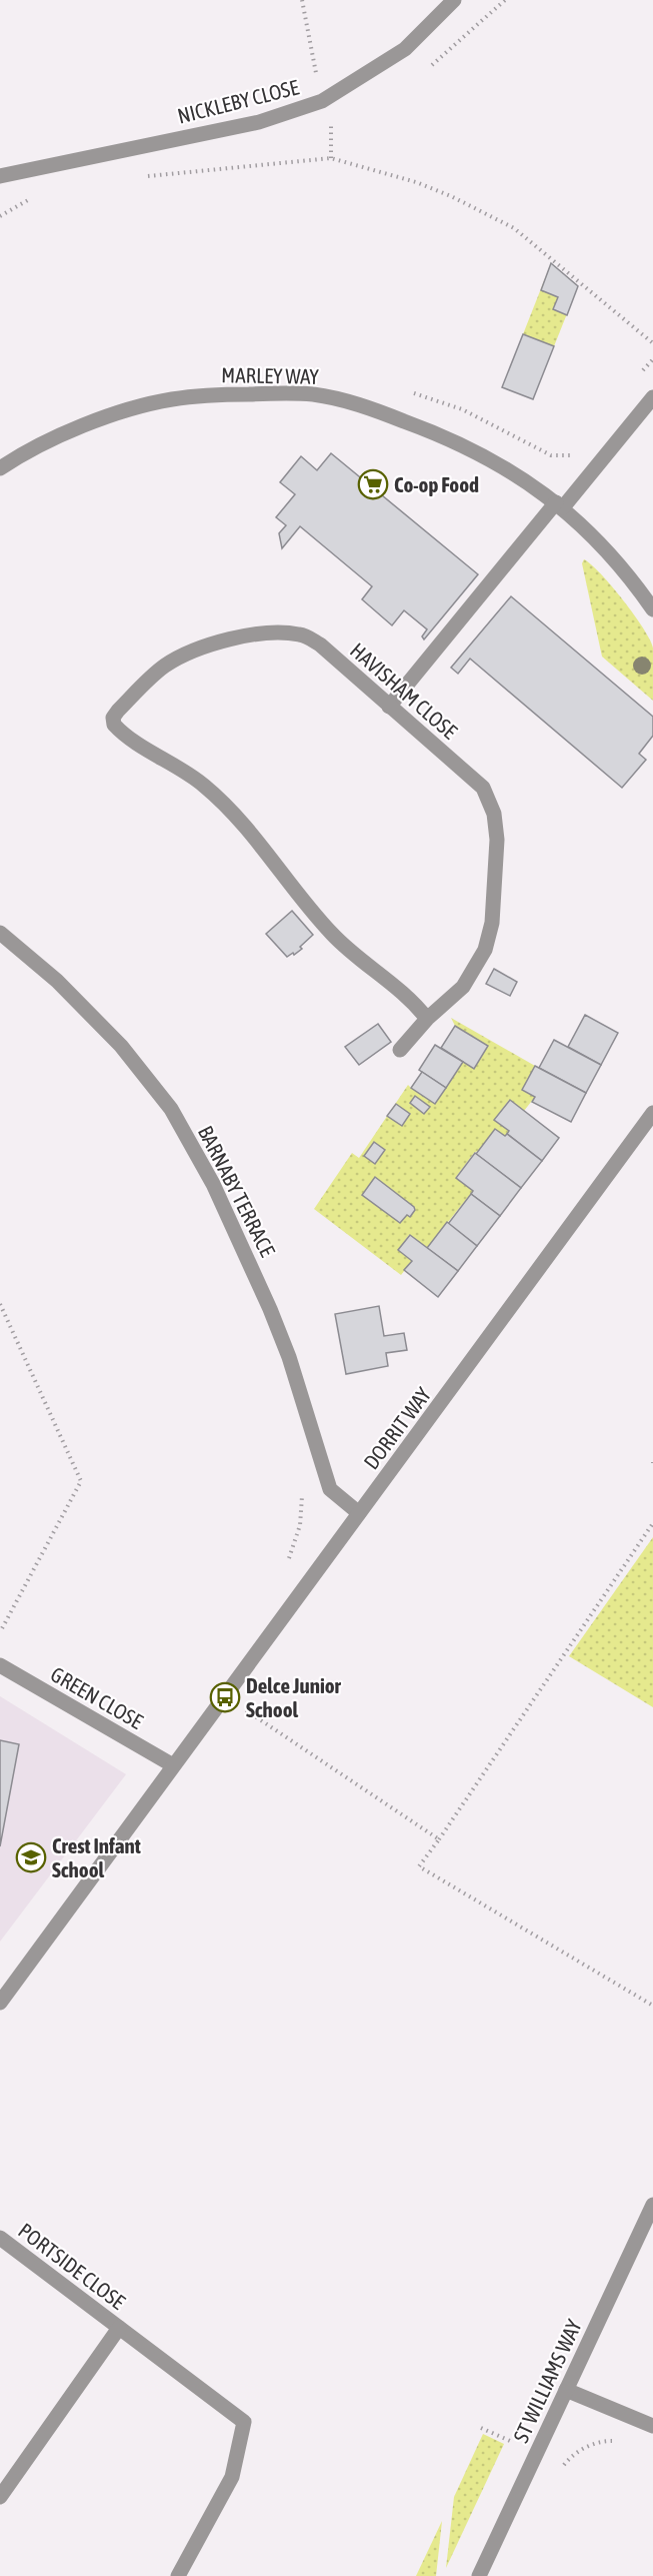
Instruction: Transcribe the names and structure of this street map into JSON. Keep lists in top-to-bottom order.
{
  "streets": {
    "street": [
      "NICKLEBY CLOSE",
      "MARLEY WAY",
      "HAVISHAM CLOSE",
      "BARNABY TERRACE",
      "DORRIT WAY",
      "GREEN CLOSE",
      "PORTSIDE CLOSE",
      "ST WILLIAMS WAY"
    ]
  },
  "crossings": [
    ["BARNABY TERRACE", "DORRIT WAY"],
    ["DORRIT WAY", "GREEN CLOSE"]
  ],
  "places": {
    "supermarket": ["Co-op Food"],
    "bus stop": ["Delce Junior School"],
    "school or university": ["Crest Infant School"]
  }
}
